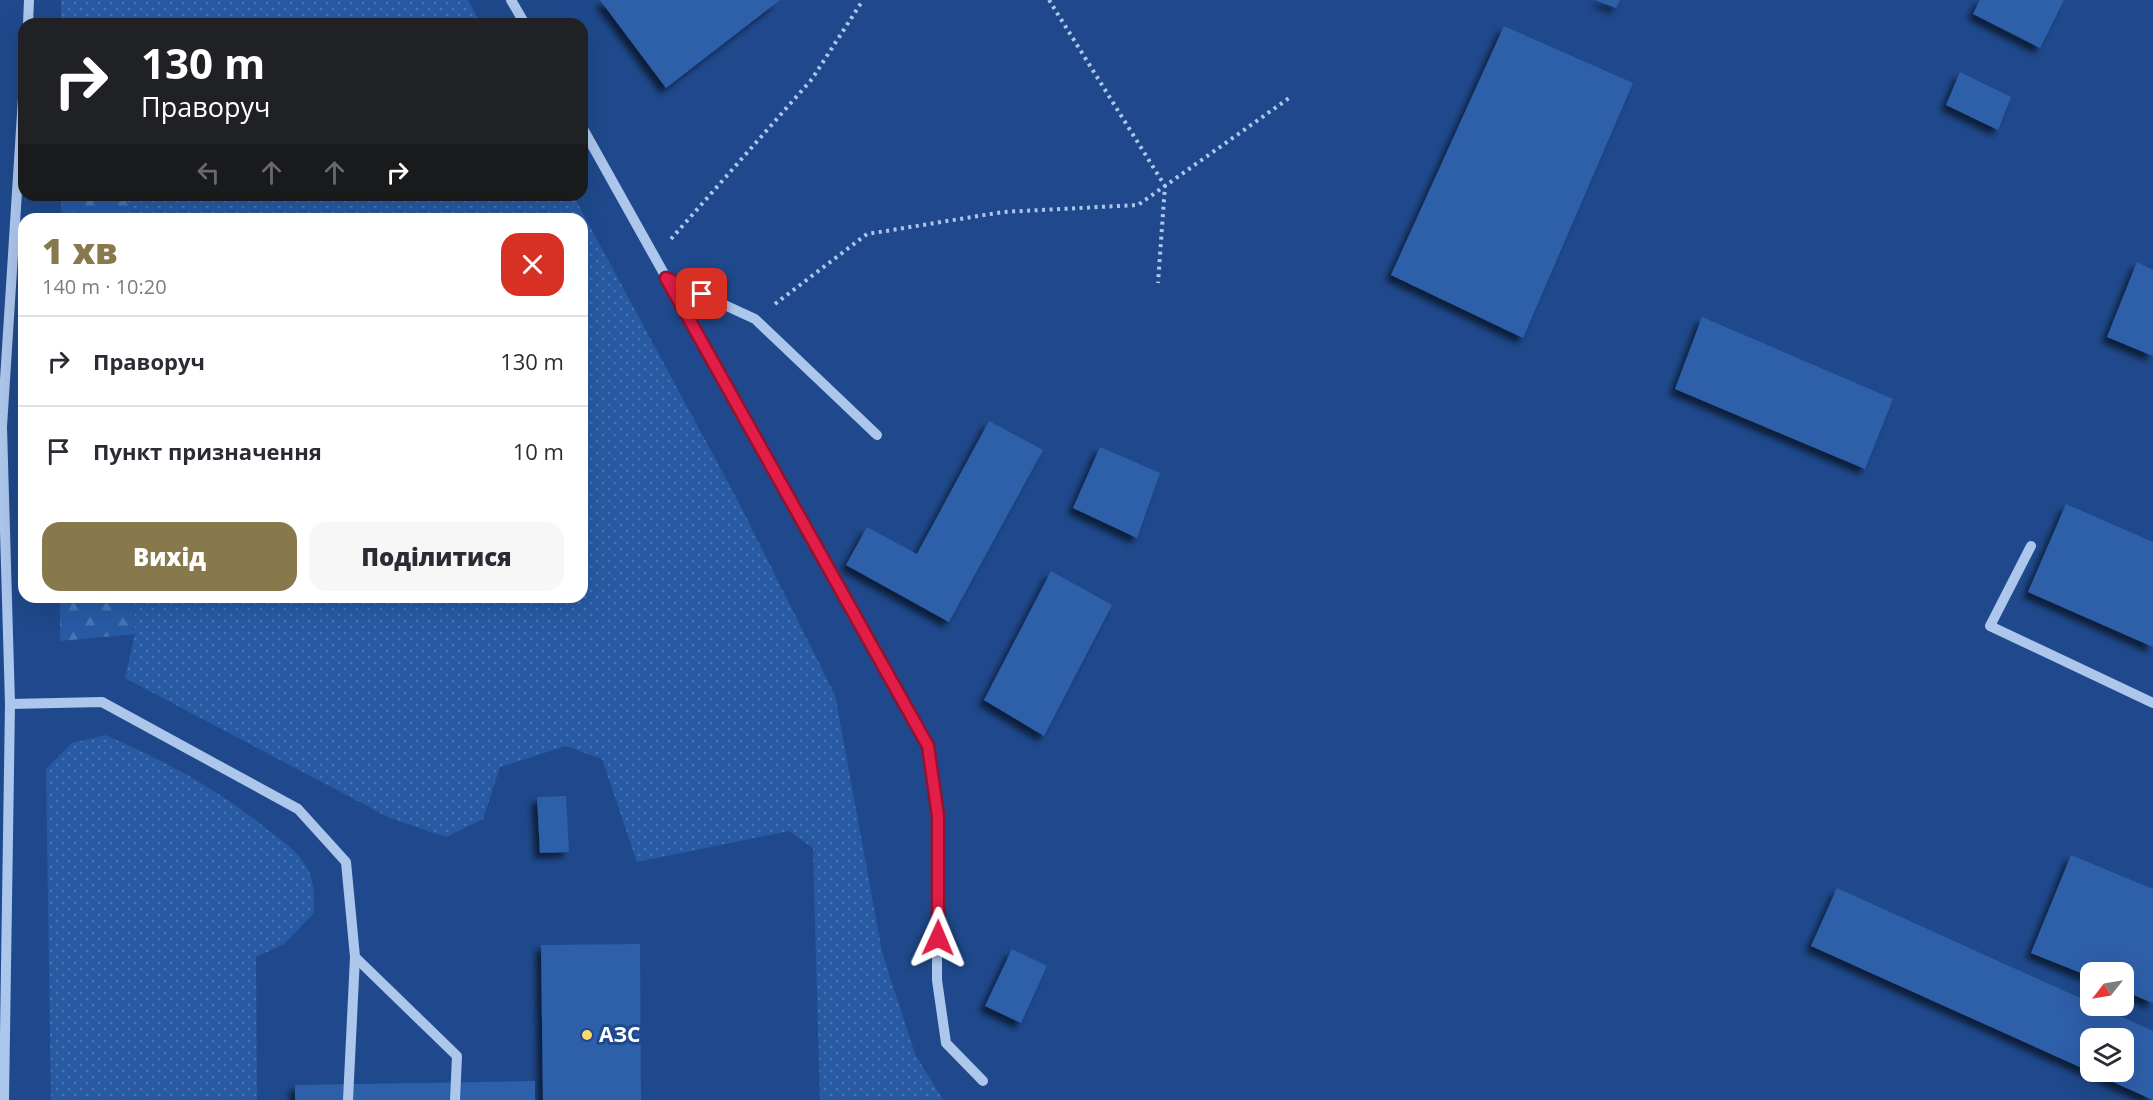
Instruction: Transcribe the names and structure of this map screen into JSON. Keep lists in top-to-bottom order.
{
  "places": ["АЗС"],
  "north": "bottom left",
  "page": {
    "turn": ["130 m", "Праворуч"],
    "heading": ["1 хв", "140 m · 10:20"],
    "list": [
      {
        "name": "Праворуч",
        "value": "130 m"
      },
      {
        "name": "Пункт призначення",
        "value": "10 m"
      }
    ],
    "buttons": ["Вихід", "Поділитися"]
  }
}
